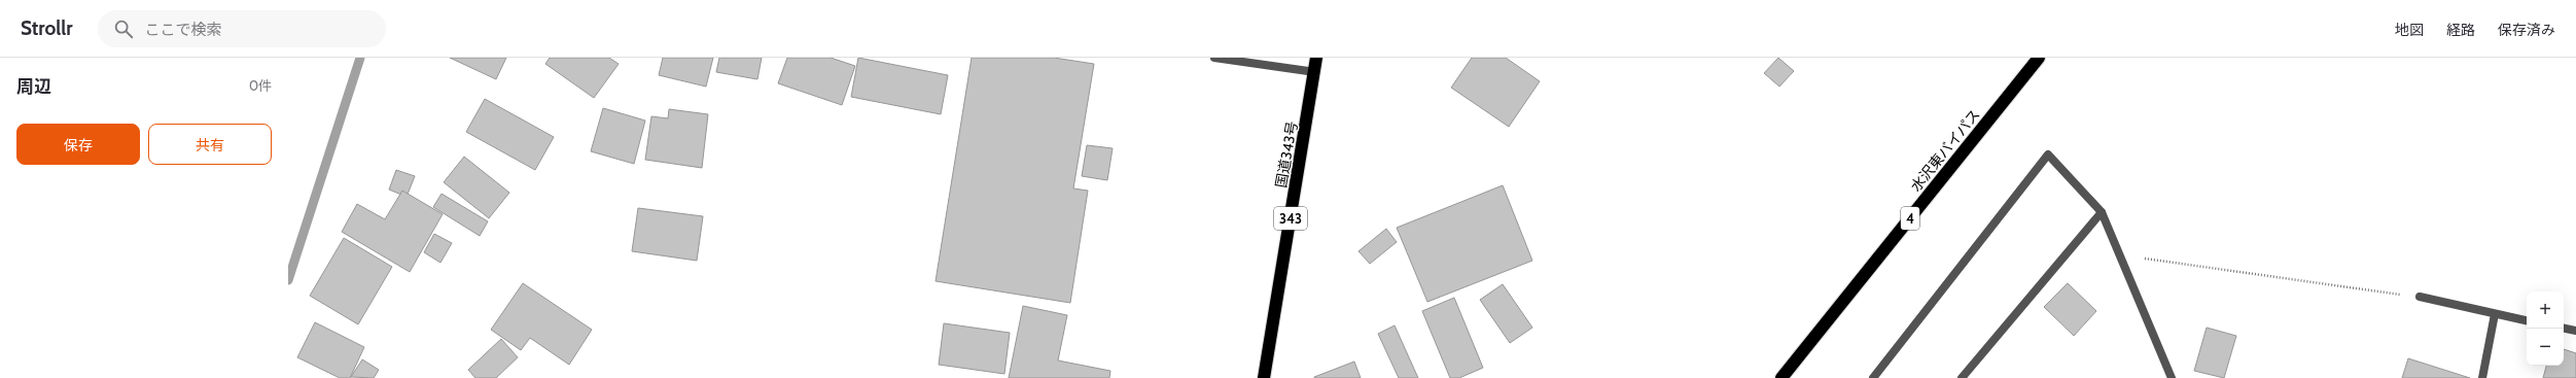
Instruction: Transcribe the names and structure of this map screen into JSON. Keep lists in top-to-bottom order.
{
  "streets": {
    "highway": [
      "水沢東バイパス",
      "国道343号",
      "343",
      "4"
    ]
  },
  "page": {
    "header": "Strollr",
    "search": "ここで検索",
    "nav": ["地図", "経路", "保存済み"],
    "heading": ["周辺", "0件"],
    "buttons": ["保存", "共有"],
    "map_buttons": ["+", "−"]
  }
}
